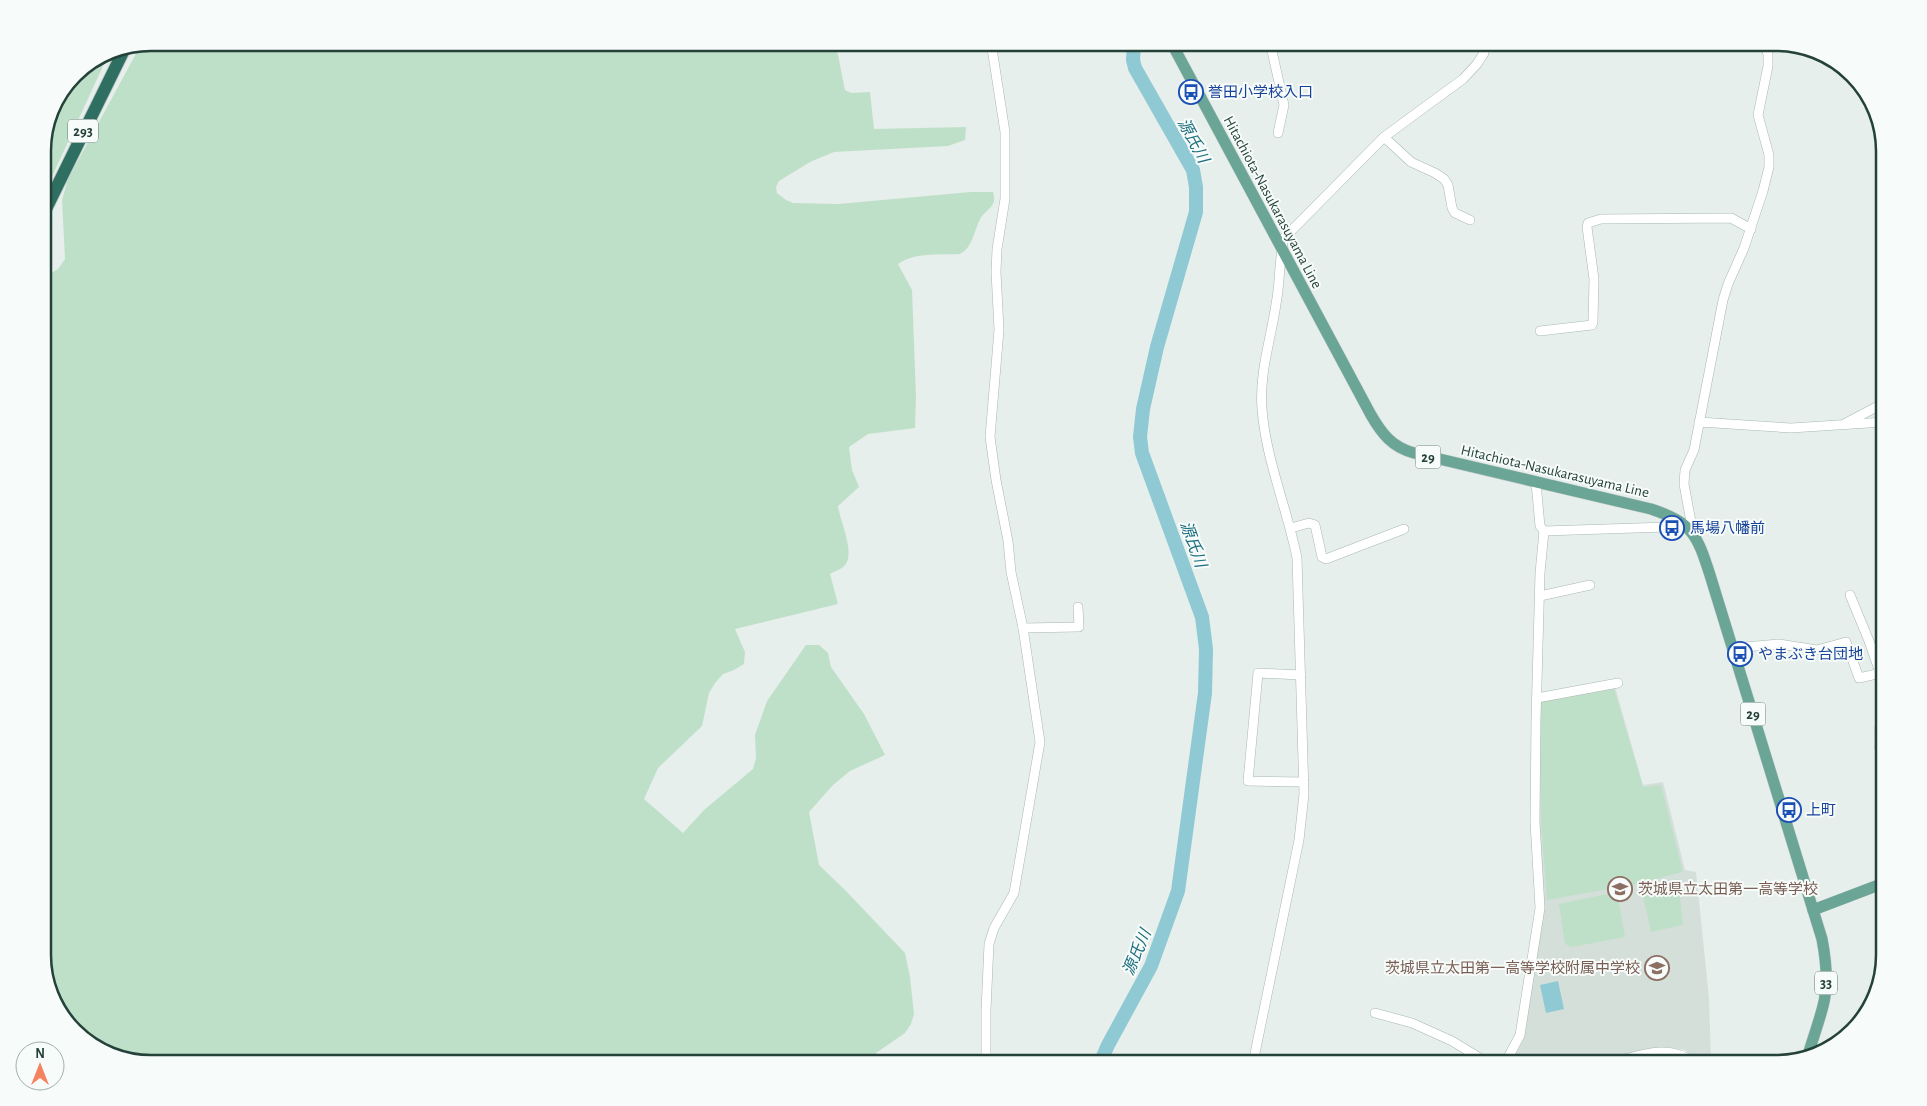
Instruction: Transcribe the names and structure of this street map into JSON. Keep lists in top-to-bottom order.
{
  "streets": {
    "highway": ["293"],
    "main road": ["Hitachiota-Nasukarasuyama Line", "29", "33"]
  },
  "crossings": [
    ["Hitachiota-Nasukarasuyama Line", "29"],
    ["29", "33"]
  ],
  "water": ["源氏川"],
  "places": {
    "bus stop": [
      "誉田小学校入口",
      "馬場八幡前",
      "やまぶき台団地",
      "上町"
    ],
    "school or university": ["茨城県立太田第一高等学校", "茨城県立太田第一高等学校附属中学校"]
  },
  "north": "top"
}
